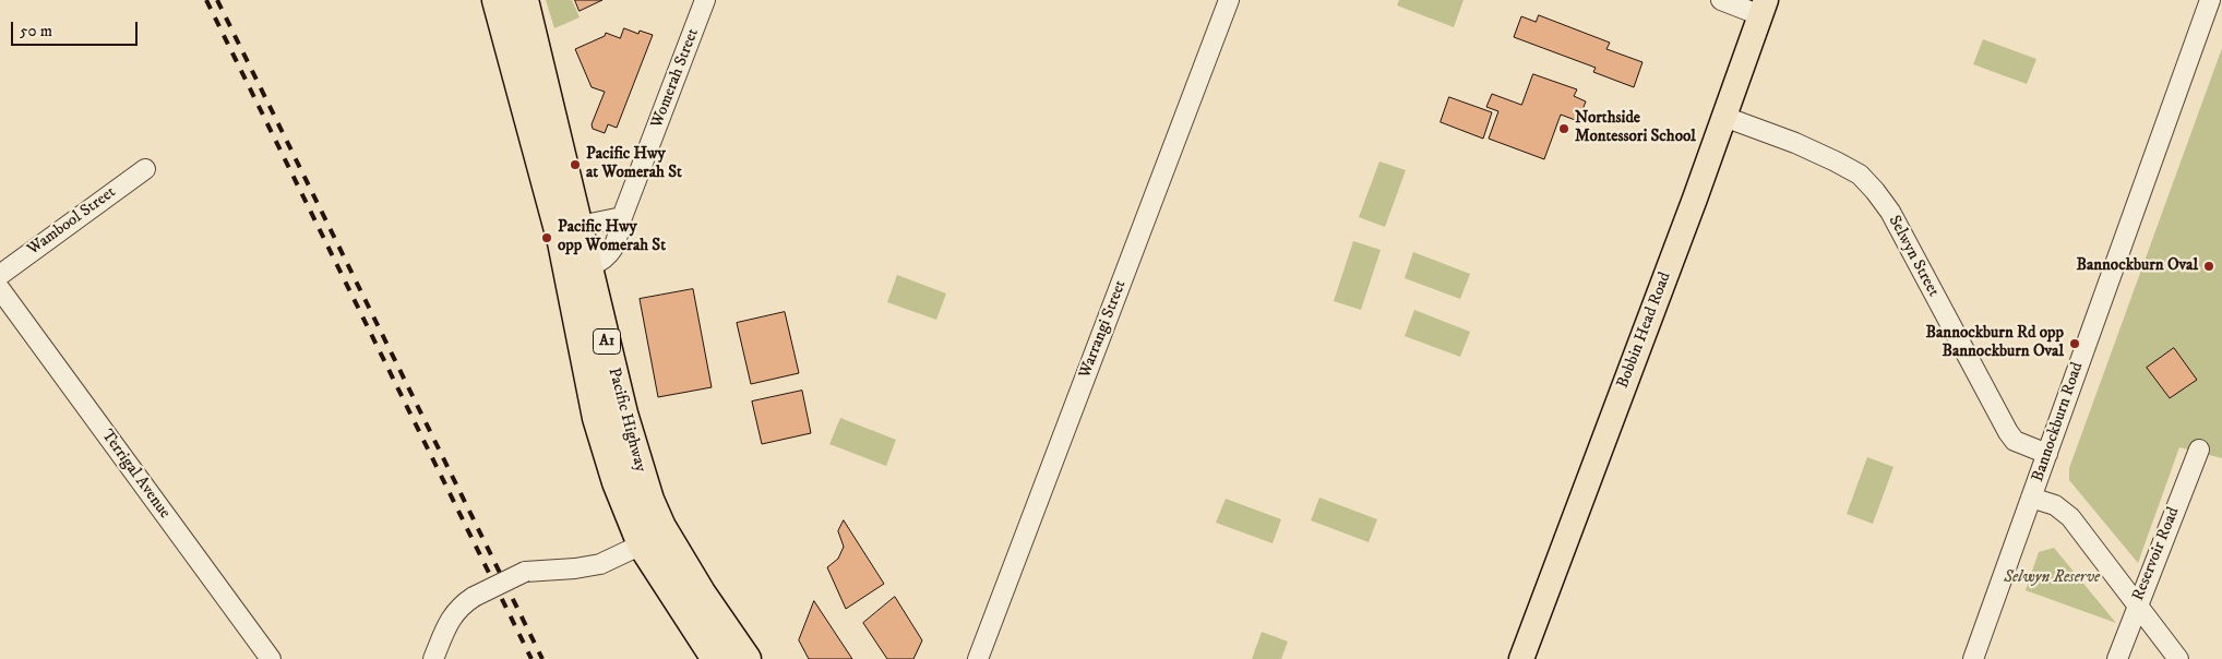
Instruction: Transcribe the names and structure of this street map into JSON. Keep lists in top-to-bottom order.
{
  "streets": {
    "highway": ["A1", "Pacific Highway"],
    "main road": ["Bobbin Head Road"],
    "street": [
      "Womerah Street",
      "Wambool Street",
      "Selwyn Street",
      "Warrangi Street",
      "Bannockburn Road",
      "Terrigal Avenue",
      "Reservoir Road"
    ]
  },
  "crossings": [
    ["Womerah Street", "Pacific Highway"],
    ["Selwyn Street", "Bobbin Head Road"],
    ["Selwyn Street", "Bannockburn Road"]
  ],
  "parks": ["Selwyn Reserve"],
  "places": [
    "Northside Montessori School",
    "Pacific Hwy at Womerah St",
    "Pacific Hwy opp Womerah St",
    "Bannockburn Oval",
    "Bannockburn Rd opp Bannockburn Oval"
  ],
  "scale_bar": "50 m"
}
